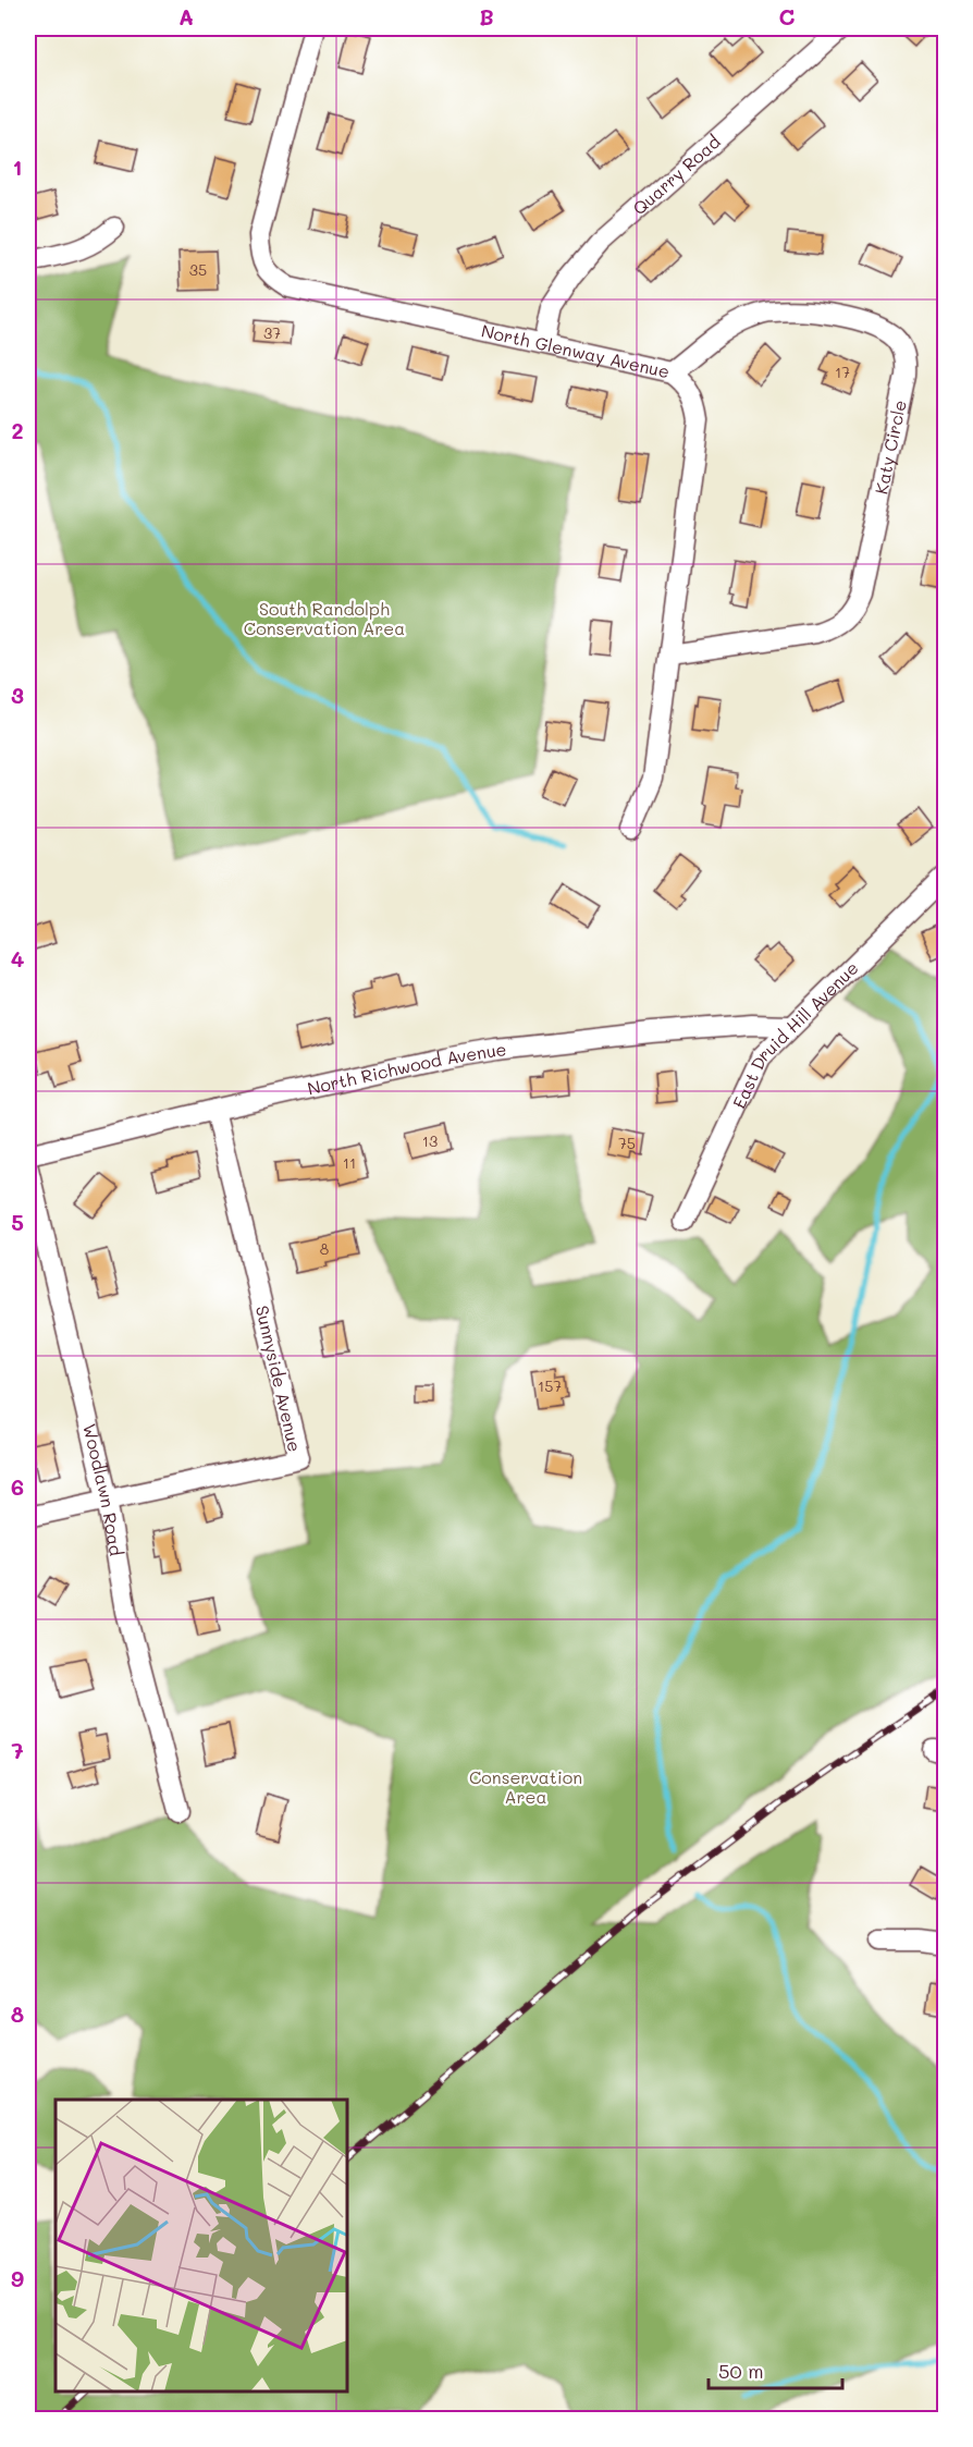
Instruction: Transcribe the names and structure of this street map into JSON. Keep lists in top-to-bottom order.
{
  "streets": {
    "street": [
      "Quarry Road",
      "North Glenway Avenue",
      "Katy Circle",
      "East Druid Hill Avenue",
      "North Richwood Avenue",
      "Sunnyside Avenue",
      "Woodlawn Road"
    ]
  },
  "crossings": [
    ["Quarry Road", "North Glenway Avenue"],
    ["North Glenway Avenue", "Katy Circle"],
    ["East Druid Hill Avenue", "North Richwood Avenue"],
    ["North Richwood Avenue", "Sunnyside Avenue"],
    ["Sunnyside Avenue", "Woodlawn Road"]
  ],
  "parks": ["South Randolph Conservation Area", "Conservation Area"],
  "house_numbers": [
    "35",
    "37",
    "17",
    "13",
    "75",
    "11",
    "8",
    "157"
  ],
  "scale_bar": "50 m",
  "grid": {
    "columns": ["A", "B", "C"],
    "rows": [
      "1",
      "2",
      "3",
      "4",
      "5",
      "6",
      "7",
      "8",
      "9"
    ]
  }
}
